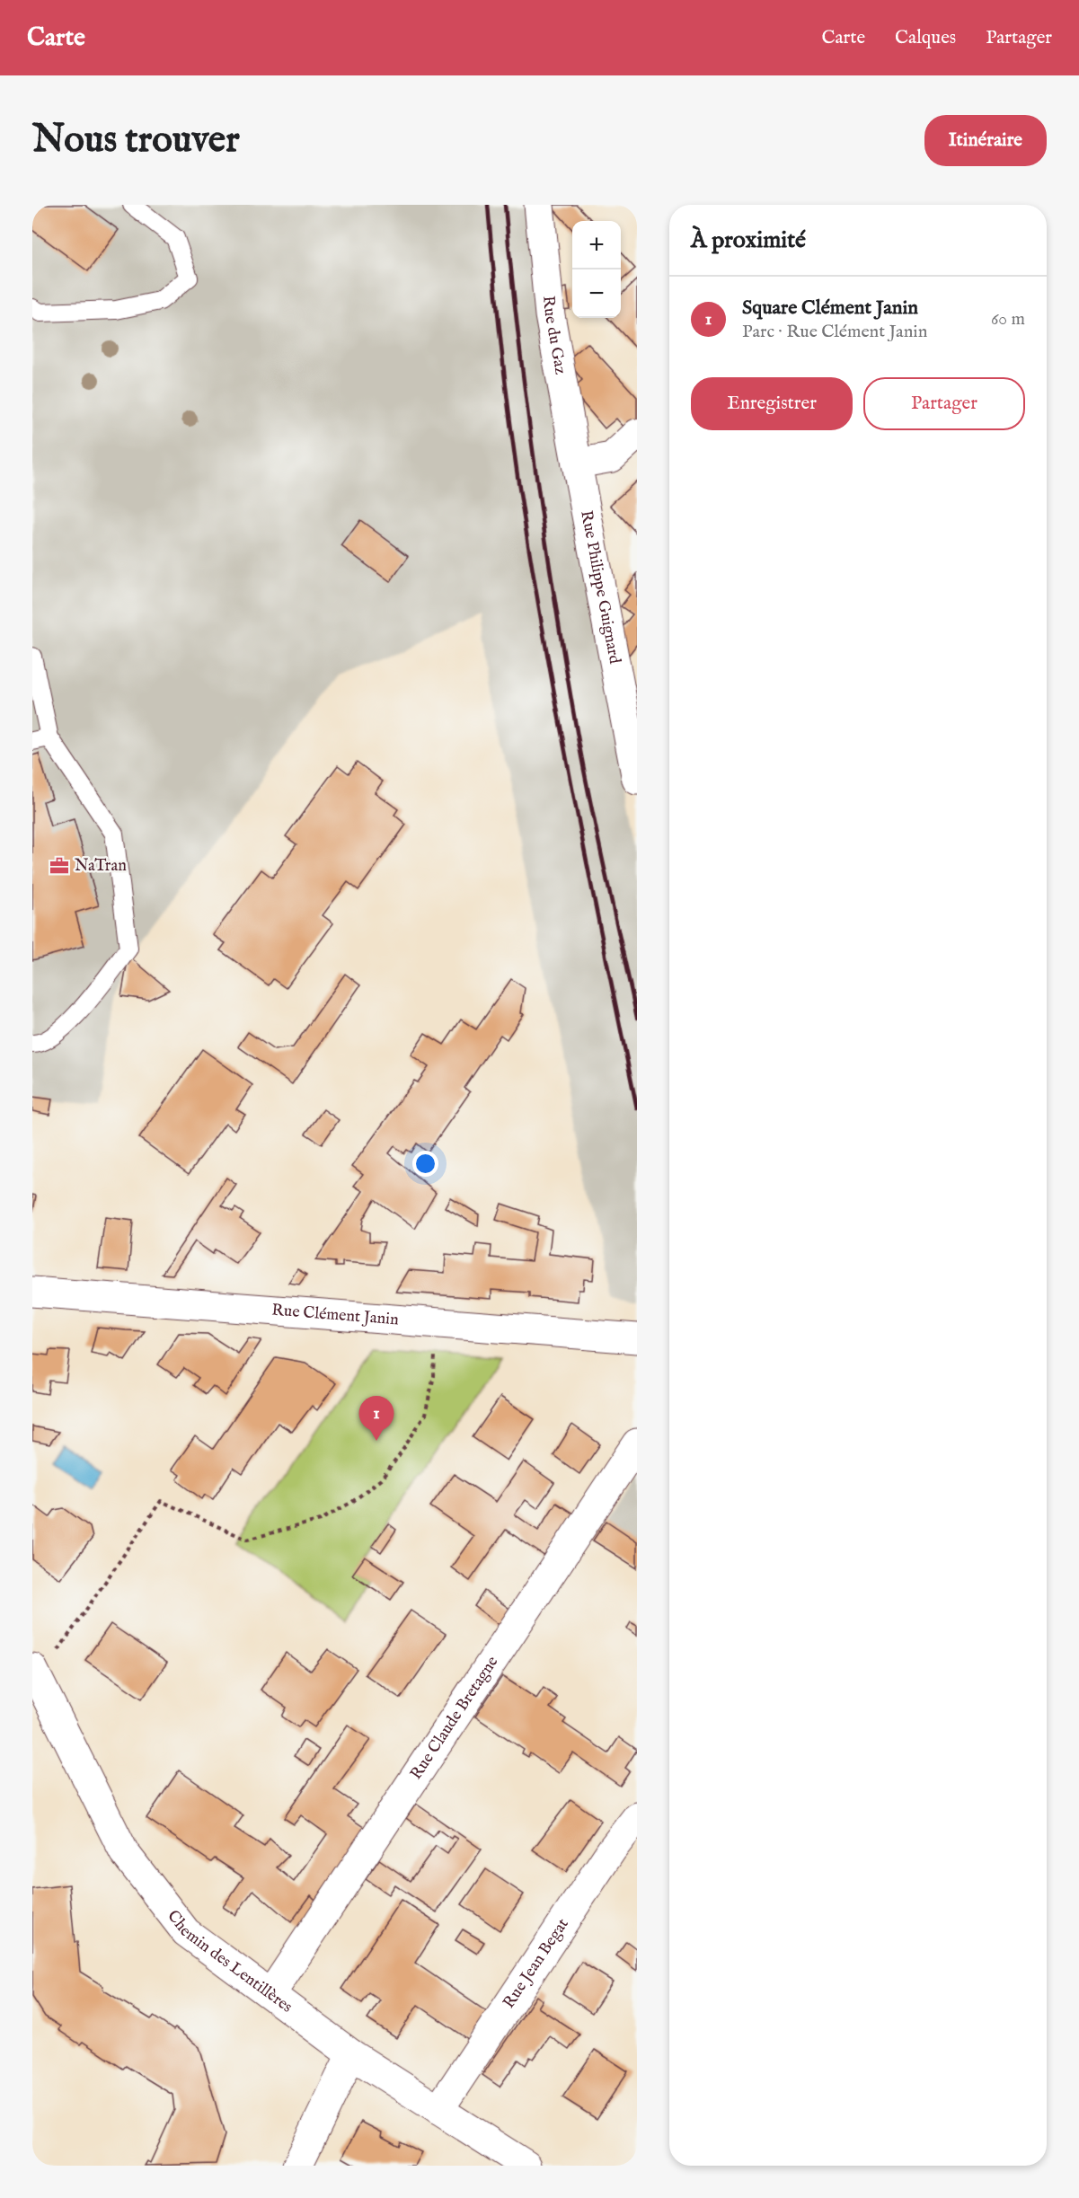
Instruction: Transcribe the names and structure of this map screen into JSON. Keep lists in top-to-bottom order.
{
  "streets": {
    "street": [
      "Rue du Gaz",
      "Rue Philippe Guignard",
      "Rue Clément Janin",
      "Rue Claude Bretagne",
      "Chemin des Lentillères",
      "Rue Jean Begat"
    ]
  },
  "crossings": [
    ["Rue du Gaz", "Rue Philippe Guignard"],
    ["Rue Claude Bretagne", "Chemin des Lentillères"],
    ["Chemin des Lentillères", "Rue Jean Begat"]
  ],
  "places": {
    "office": ["NaTran"]
  },
  "page": {
    "header": "Carte",
    "nav": ["Carte", "Calques", "Partager"],
    "buttons": [
      "Itinéraire",
      ["Enregistrer", "Partager"]
    ],
    "title": "Nous trouver",
    "heading": "À proximité",
    "map_buttons": ["+", "−"],
    "list": [
      {
        "mark": "1",
        "name": "Square Clément Janin",
        "note": "Parc · Rue Clément Janin",
        "value": "60 m"
      }
    ],
    "pins": "1"
  }
}
